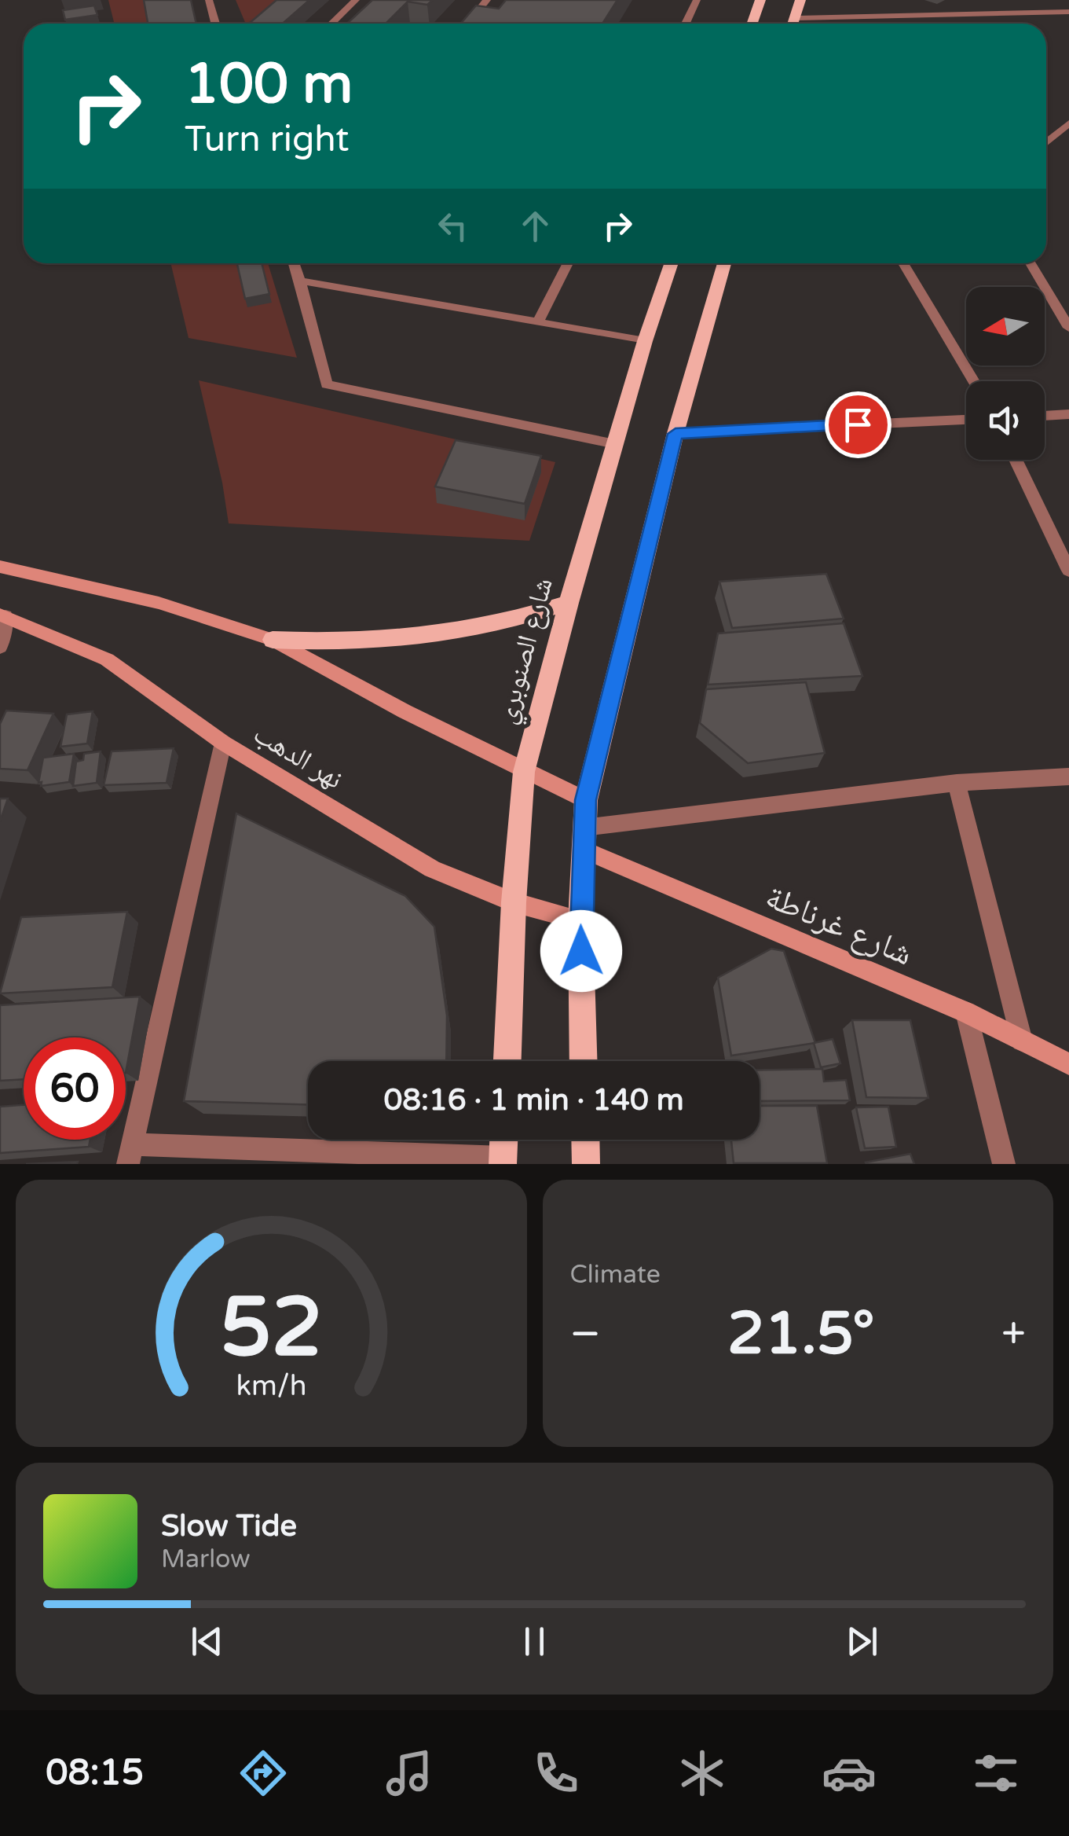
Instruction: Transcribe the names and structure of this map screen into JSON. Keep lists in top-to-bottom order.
{
  "streets": {
    "main road": ["شارع الصنوبري", "نهر الدهب", "شارع غرناطة"]
  },
  "crossings": [
    ["شارع الصنوبري", "نهر الدهب"]
  ],
  "north": "left",
  "page": {
    "turn": ["100 m", "Turn right"],
    "limit": "60",
    "trip": "08:16 · 1 min · 140 m",
    "tile": "Climate",
    "heat": ["−", "21.5°", "+"],
    "song": ["Slow Tide", "Marlow"],
    "tabs": "08:15",
    "gauge": ["52", "km/h"]
  }
}
